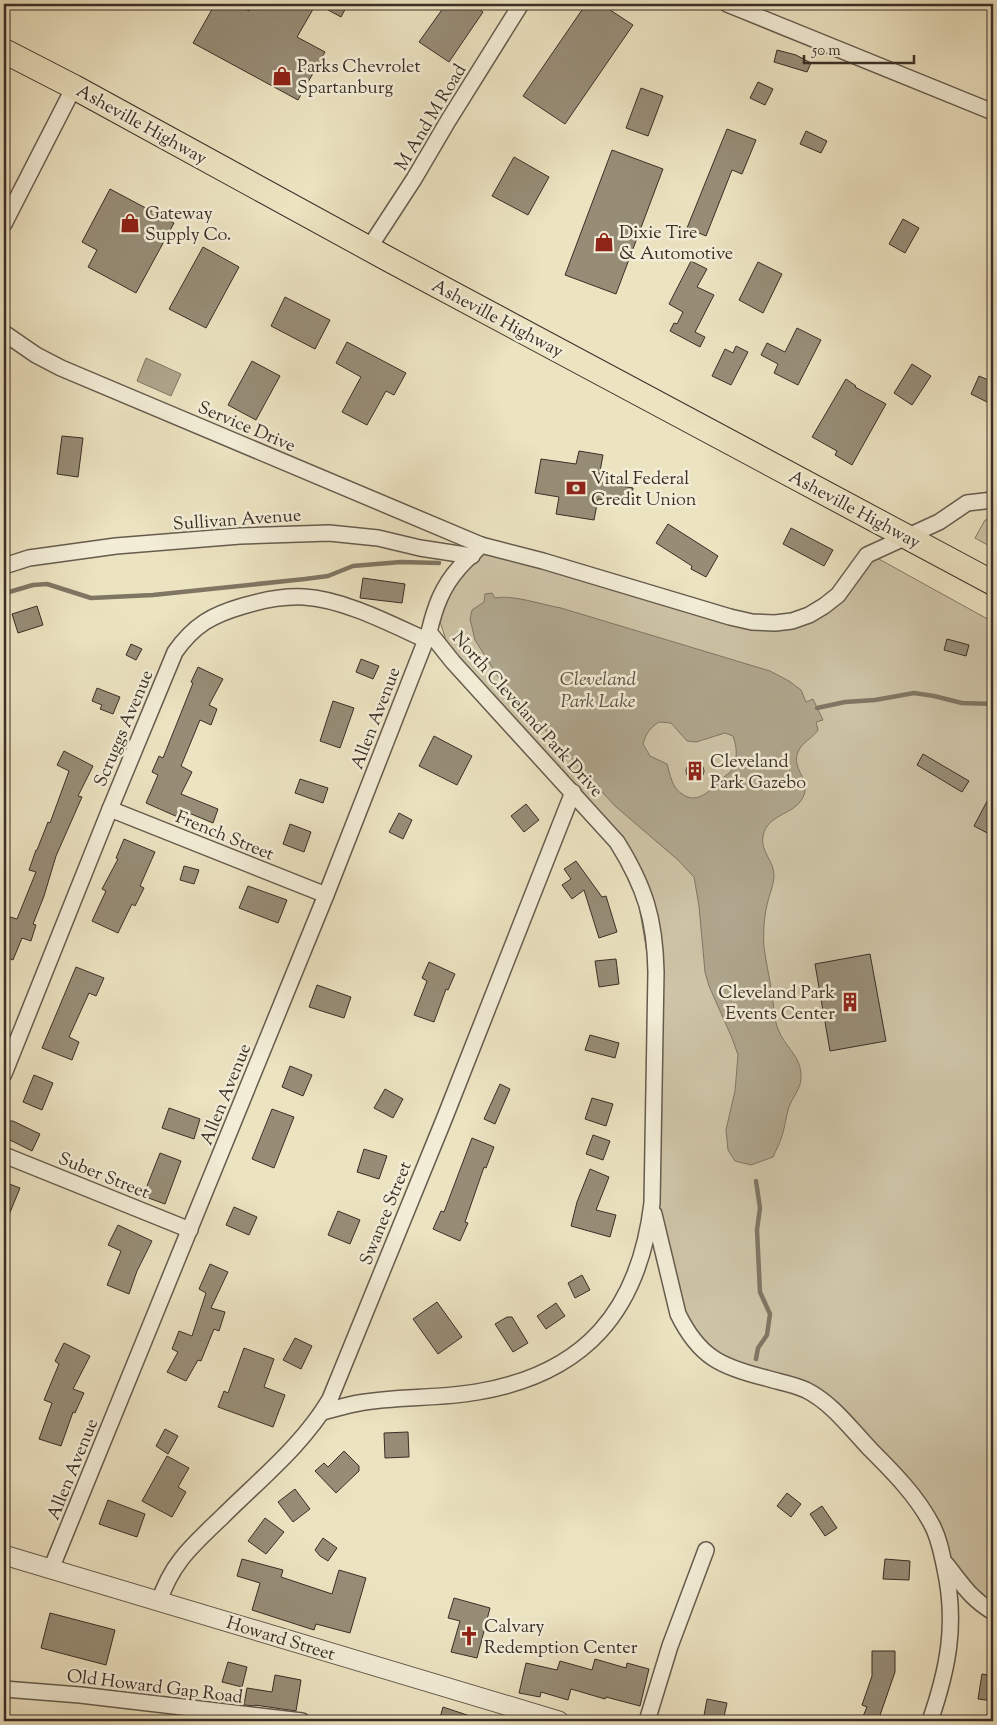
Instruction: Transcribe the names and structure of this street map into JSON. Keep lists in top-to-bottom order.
{
  "streets": {
    "main road": ["Asheville Highway"],
    "street": [
      "M And M Road",
      "Service Drive",
      "Sullivan Avenue",
      "North Cleveland Park Drive",
      "Allen Avenue",
      "Scruggs Avenue",
      "French Street",
      "Suber Street",
      "Swanee Street",
      "Howard Street",
      "Old Howard Gap Road"
    ]
  },
  "crossings": [
    ["M And M Road", "Asheville Highway"],
    ["Service Drive", "Sullivan Avenue"],
    ["Service Drive", "North Cleveland Park Drive"],
    ["Sullivan Avenue", "North Cleveland Park Drive"],
    ["North Cleveland Park Drive", "Allen Avenue"],
    ["North Cleveland Park Drive", "Scruggs Avenue"],
    ["North Cleveland Park Drive", "Swanee Street"],
    ["Allen Avenue", "Scruggs Avenue"],
    ["Allen Avenue", "French Street"],
    ["Allen Avenue", "Suber Street"],
    ["Allen Avenue", "Howard Street"],
    ["Scruggs Avenue", "French Street"],
    ["Swanee Street", "Howard Street"]
  ],
  "water": ["Cleveland Park Lake"],
  "places": {
    "shop": ["Parks Chevrolet Spartanburg", "Gateway Supply Co.", "Dixie Tire & Automotive"],
    "bank": ["Vital Federal Credit Union"],
    "building": ["Cleveland Park Gazebo", "Cleveland Park Events Center"],
    "church": ["Calvary Redemption Center"]
  },
  "scale_bar": "50 m"
}
